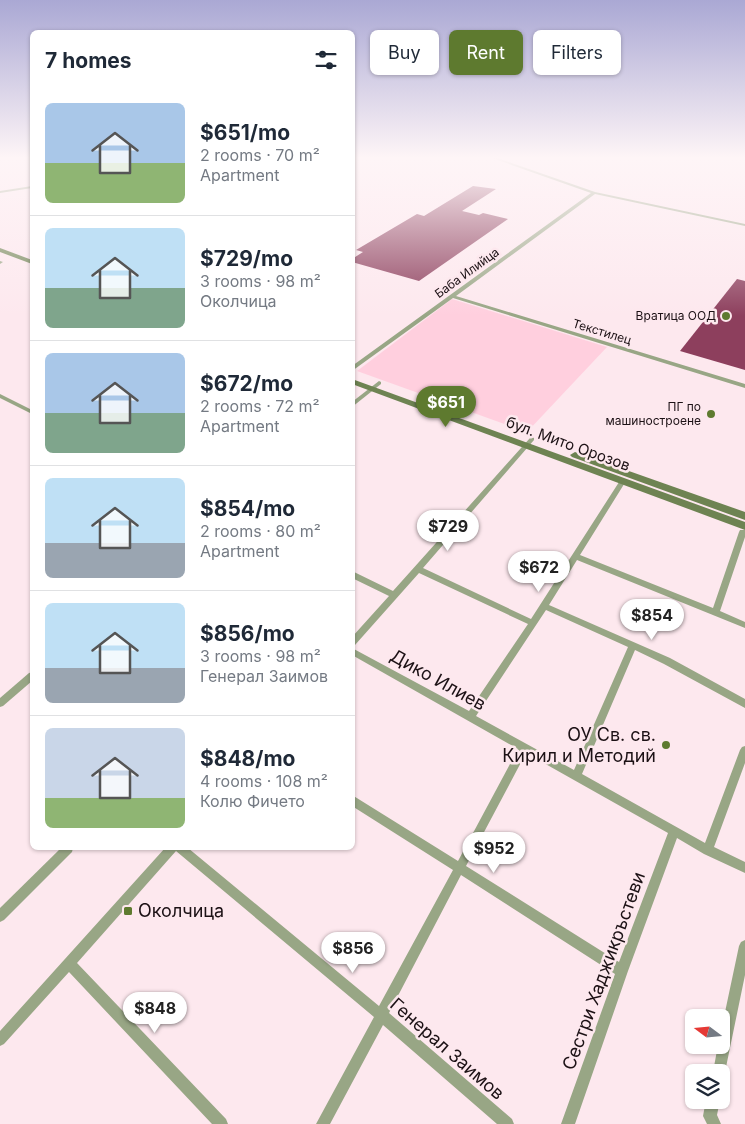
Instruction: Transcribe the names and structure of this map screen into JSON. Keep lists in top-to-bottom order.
{
  "streets": {
    "main road": ["бул. Мито Орозов"],
    "street": [
      "Баба Илийца",
      "Текстилец",
      "Дико Илиев",
      "Сестри Хаджикръстеви",
      "Генерал Заимов"
    ]
  },
  "crossings": [
    ["Баба Илийца", "Текстилец"],
    ["Дико Илиев", "Сестри Хаджикръстеви"]
  ],
  "places": {
    "other": ["Вратица ООД", "ПГ по машиностроене", "ОУ Св. св. Кирил и Методий"],
    "transit": ["Околчица"]
  },
  "north": "left",
  "page": {
    "chip": ["Buy", "Rent", "Filters"],
    "heading": "7 homes",
    "list": [
      {
        "name": "$651/mo",
        "note": "2 rooms · 70 m² · Apartment"
      },
      {
        "name": "$729/mo",
        "note": "3 rooms · 98 m² · Околчица"
      },
      {
        "name": "$672/mo",
        "note": "2 rooms · 72 m² · Apartment"
      },
      {
        "name": "$854/mo",
        "note": "2 rooms · 80 m² · Apartment"
      },
      {
        "name": "$856/mo",
        "note": "3 rooms · 98 m² · Генерал Заимов"
      },
      {
        "name": "$848/mo",
        "note": "4 rooms · 108 m² · Колю Фичето"
      }
    ],
    "price": [
      "$651",
      "$729",
      "$672",
      "$854",
      "$952",
      "$856",
      "$848"
    ]
  }
}
